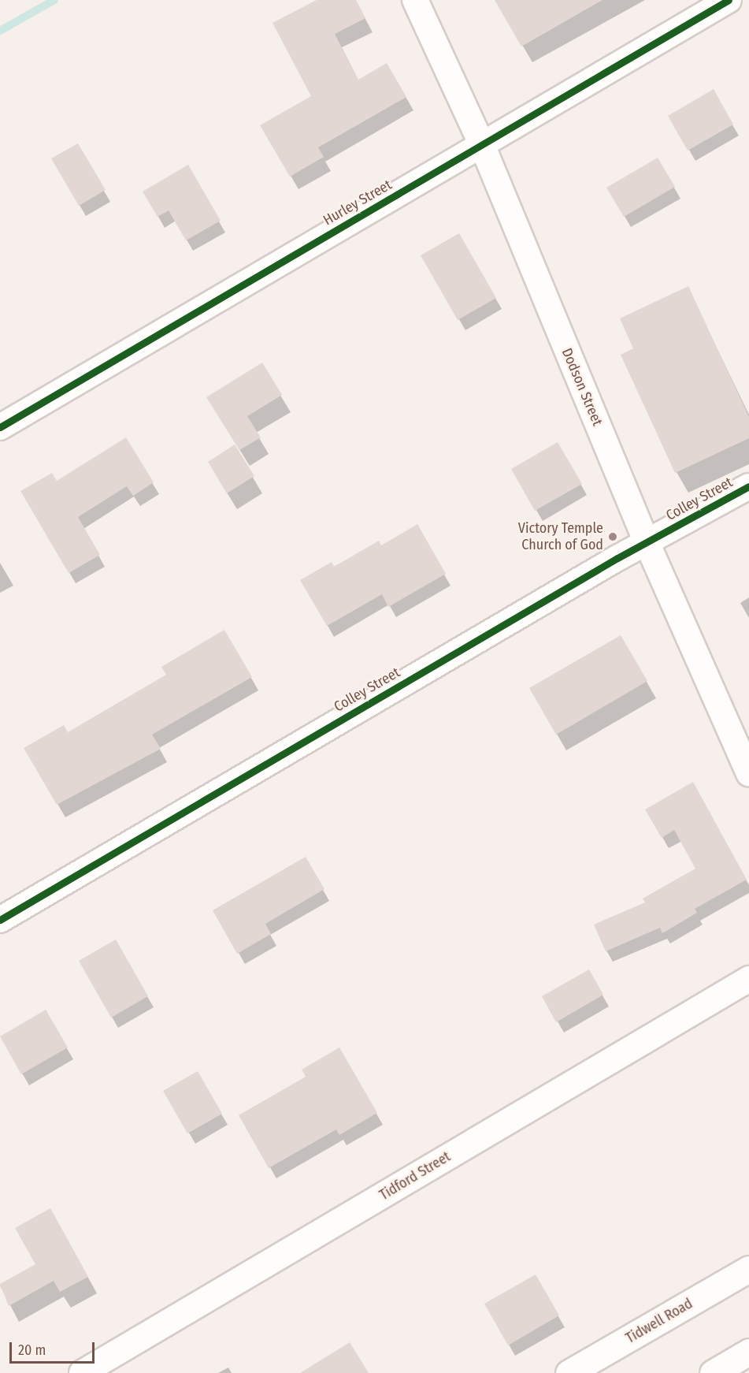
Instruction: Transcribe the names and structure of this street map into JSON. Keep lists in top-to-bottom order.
{
  "streets": {
    "main road": ["Tidwell Road"],
    "street": [
      "Hurley Street",
      "Dodson Street",
      "Colley Street",
      "Tidford Street"
    ]
  },
  "crossings": [
    ["Hurley Street", "Dodson Street"],
    ["Dodson Street", "Colley Street"]
  ],
  "places": ["Victory Temple Church of God"],
  "scale_bar": "20 m"
}
